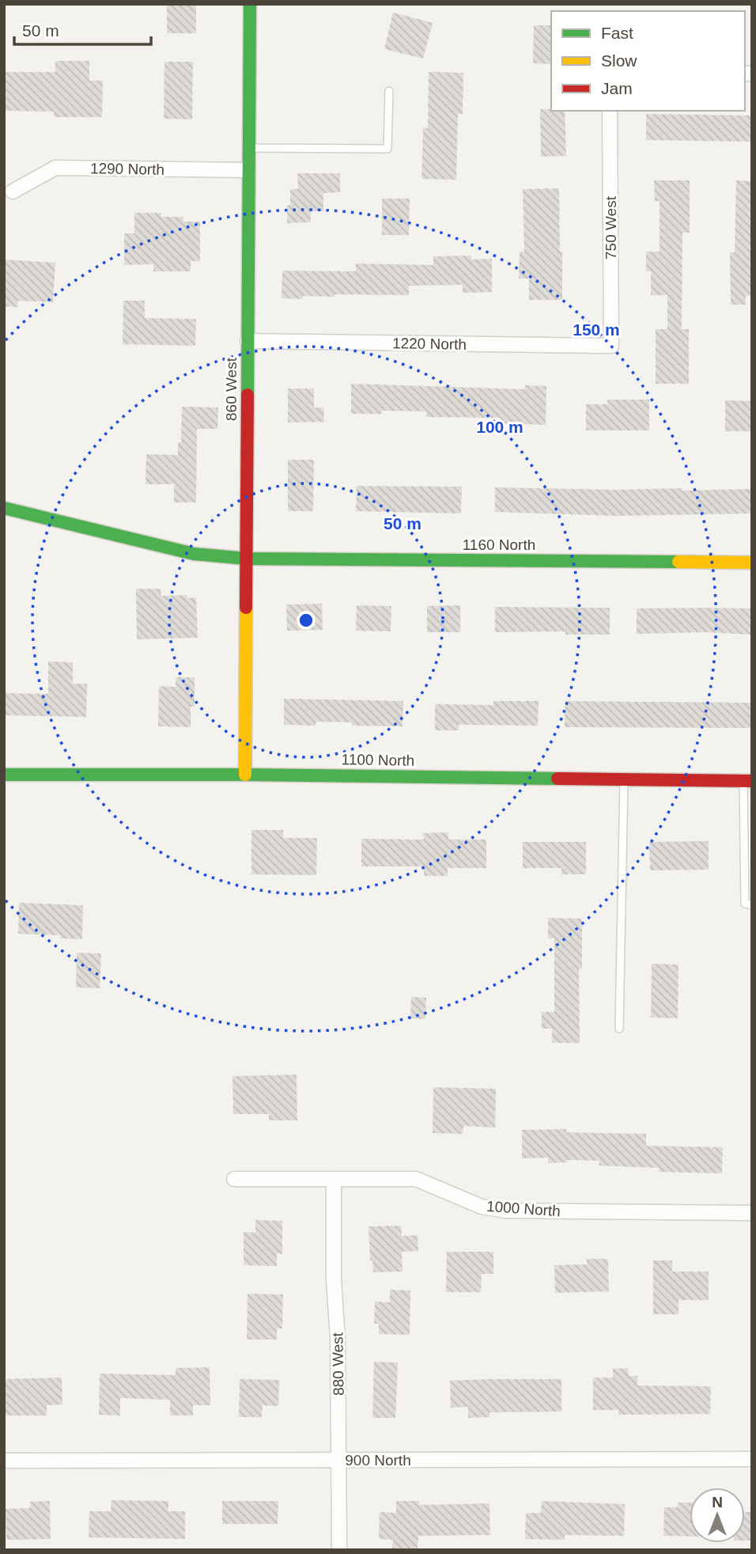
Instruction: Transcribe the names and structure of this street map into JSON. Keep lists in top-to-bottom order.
{
  "streets": {
    "street": [
      "1290 North",
      "750 West",
      "1220 North",
      "860 West",
      "1160 North",
      "1100 North",
      "1000 North",
      "880 West",
      "900 North"
    ]
  },
  "crossings": [
    ["1290 North", "860 West"],
    ["750 West", "1220 North"],
    ["1220 North", "860 West"],
    ["860 West", "1160 North"],
    ["860 West", "1100 North"],
    ["1000 North", "880 West"],
    ["880 West", "900 North"]
  ],
  "legend": ["Fast", "Slow", "Jam"],
  "scale_bar": "50 m",
  "north": "top",
  "rings": ["150 m", "100 m", "50 m"]
}
